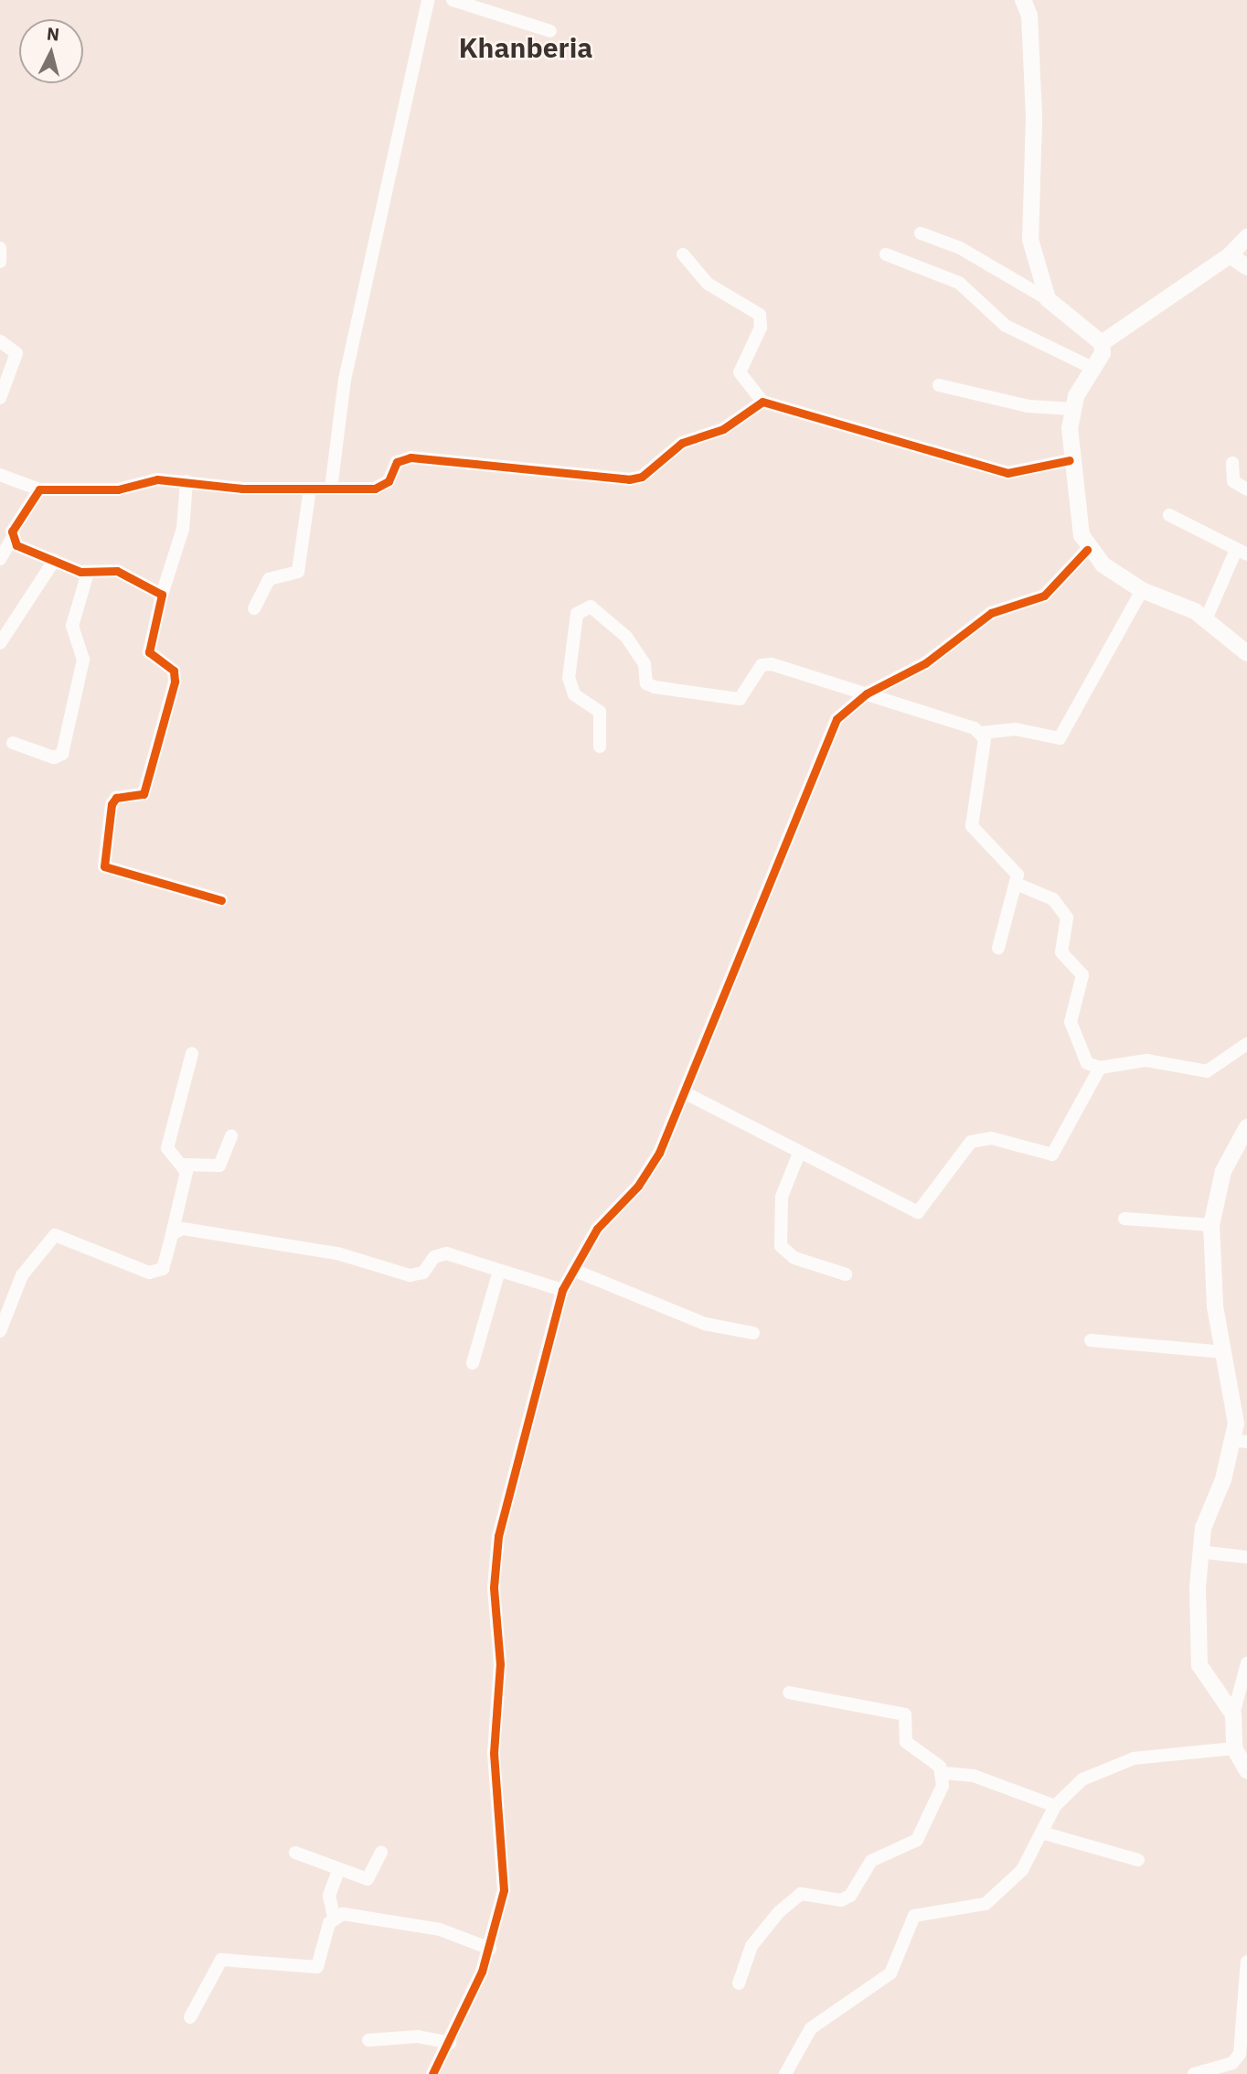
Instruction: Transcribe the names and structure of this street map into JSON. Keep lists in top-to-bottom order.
{
  "districts": ["Khanberia"],
  "north": "top"
}
